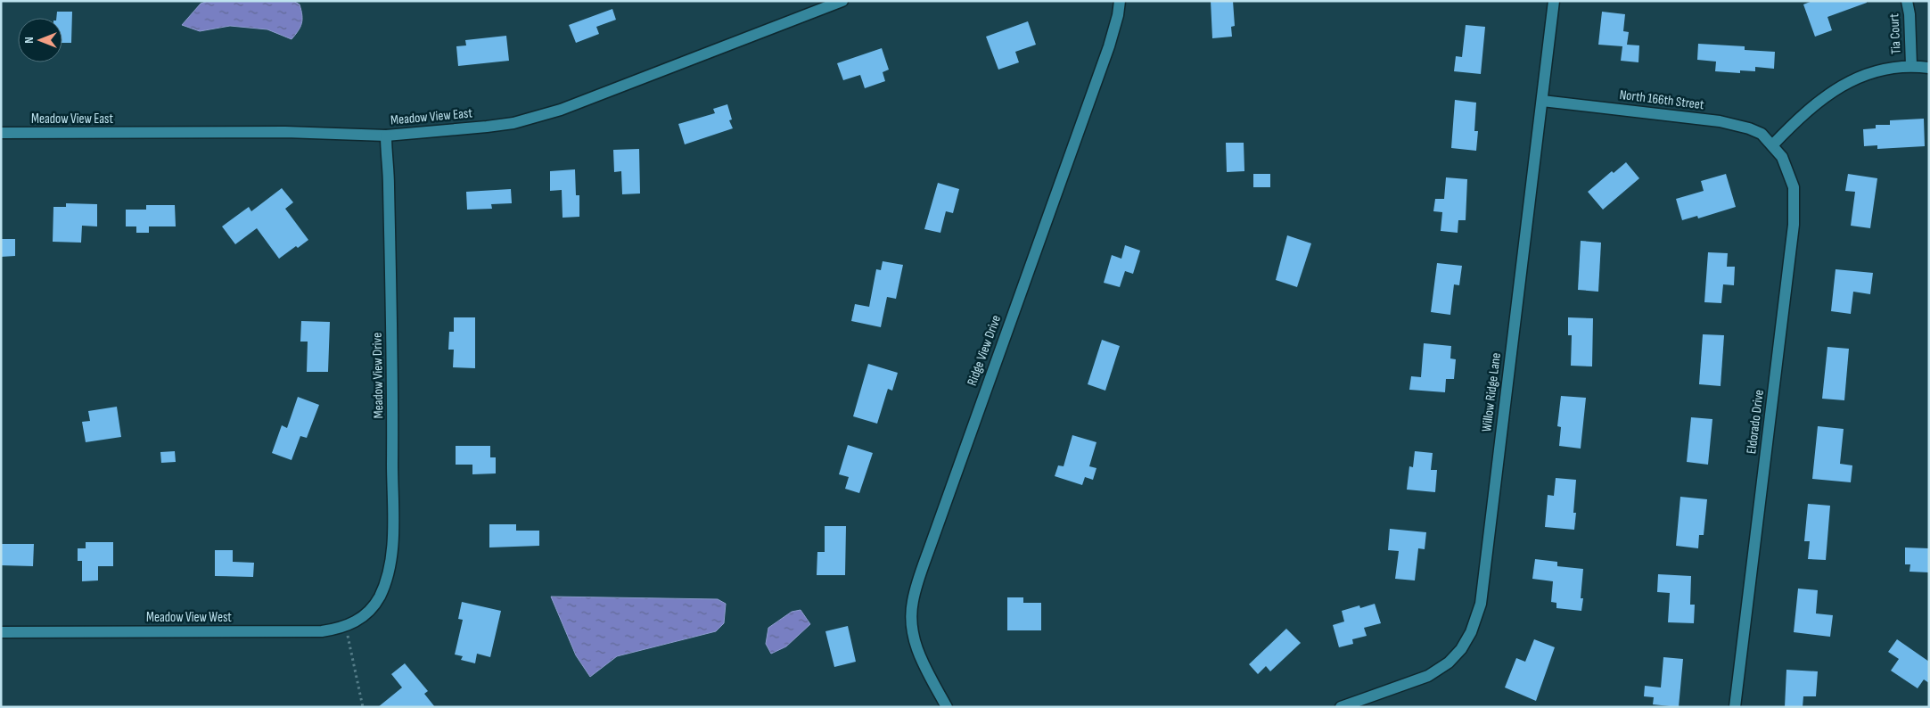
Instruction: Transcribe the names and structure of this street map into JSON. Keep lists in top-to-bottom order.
{
  "streets": {
    "street": [
      "Tia Court",
      "North 166th Street",
      "Meadow View East",
      "Ridge View Drive",
      "Meadow View Drive",
      "Willow Ridge Lane",
      "Eldorado Drive",
      "Meadow View West"
    ]
  },
  "crossings": [
    ["North 166th Street", "Willow Ridge Lane"],
    ["North 166th Street", "Eldorado Drive"],
    ["Meadow View East", "Meadow View Drive"],
    ["Meadow View Drive", "Meadow View West"]
  ],
  "north": "left"
}
